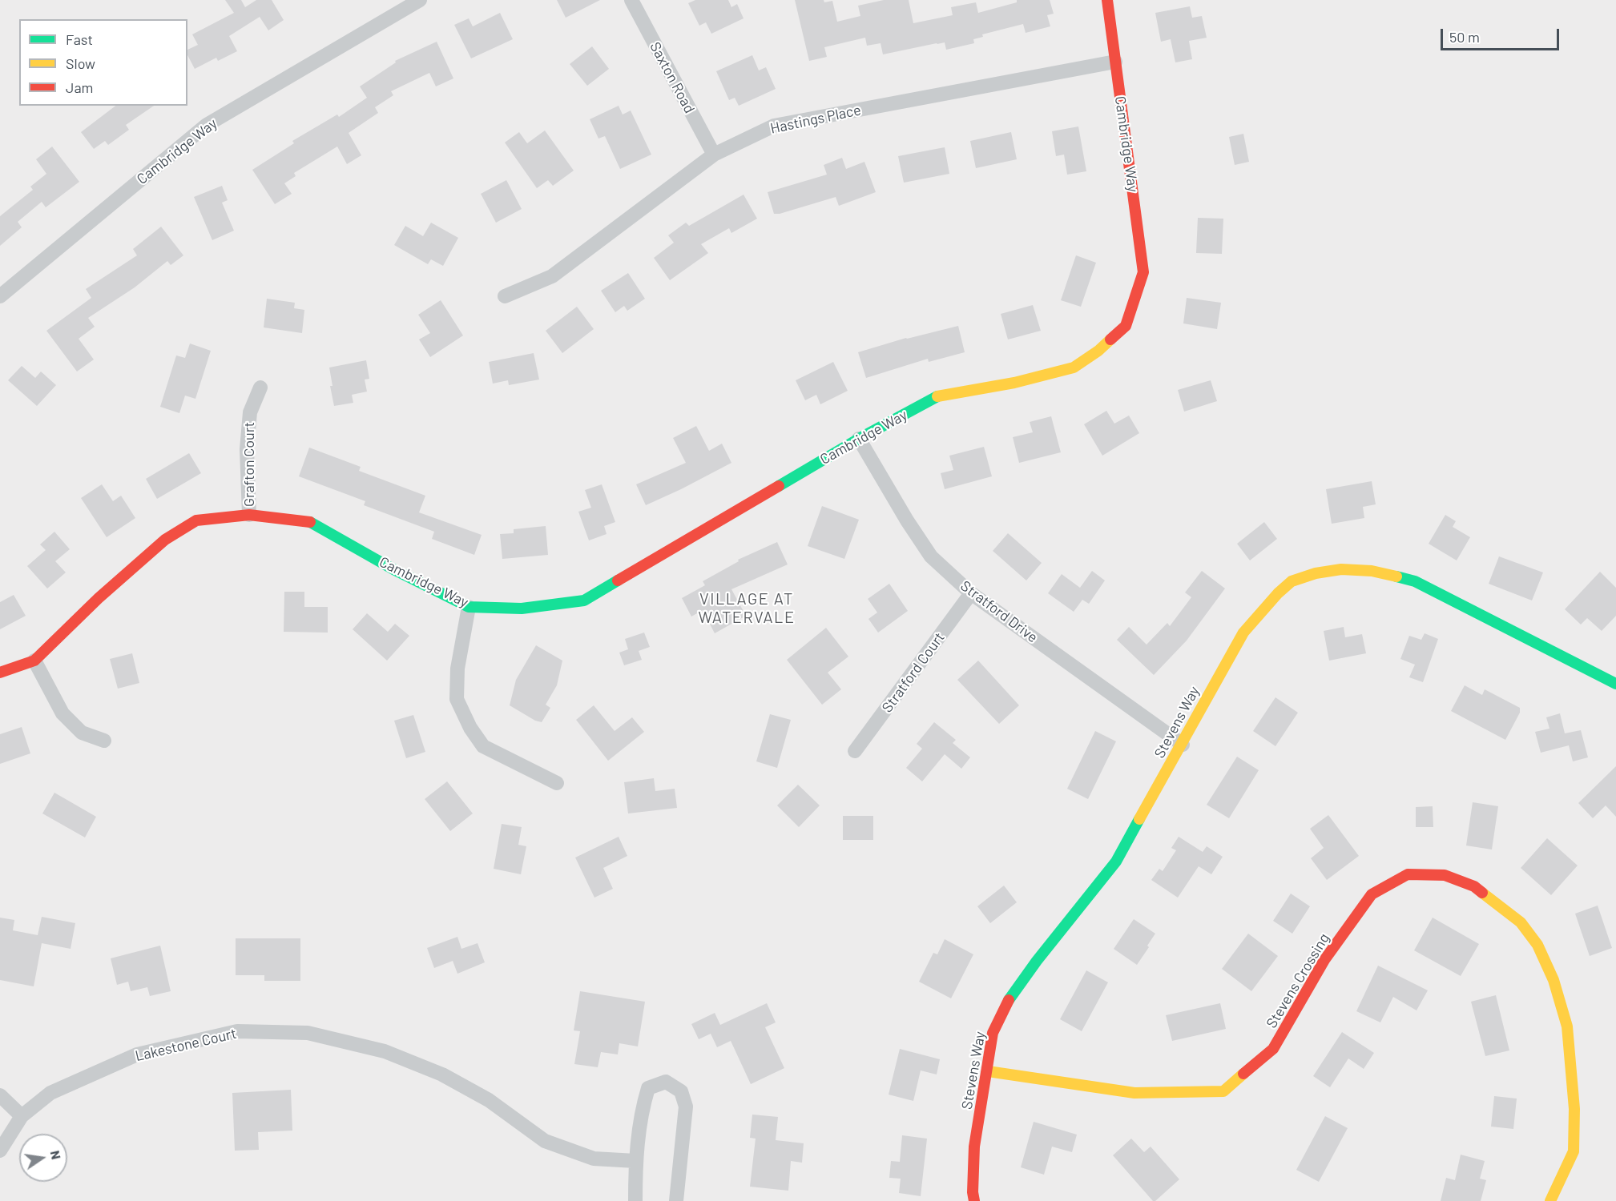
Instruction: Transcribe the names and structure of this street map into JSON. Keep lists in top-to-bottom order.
{
  "streets": {
    "street": [
      "Saxton Road",
      "Hastings Place",
      "Cambridge Way",
      "Grafton Court",
      "Stratford Drive",
      "Stratford Court",
      "Stevens Way",
      "Stevens Crossing",
      "Lakestone Court"
    ]
  },
  "crossings": [
    ["Saxton Road", "Hastings Place"],
    ["Hastings Place", "Cambridge Way"],
    ["Cambridge Way", "Grafton Court"],
    ["Cambridge Way", "Stratford Drive"],
    ["Stratford Drive", "Stratford Court"],
    ["Stratford Drive", "Stevens Way"],
    ["Stevens Way", "Stevens Crossing"]
  ],
  "districts": ["VILLAGE AT WATERVALE"],
  "legend": ["Fast", "Slow", "Jam"],
  "scale_bar": "50 m",
  "north": "right"
}
